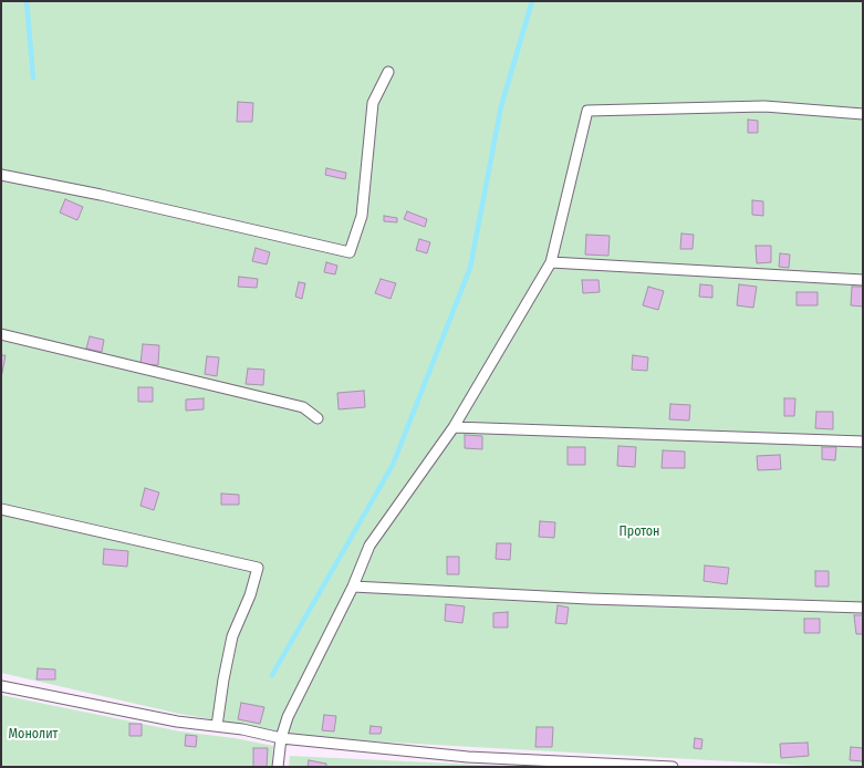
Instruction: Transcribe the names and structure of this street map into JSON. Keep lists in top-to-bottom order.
{
  "parks": ["Протон", "Монолит"]
}
